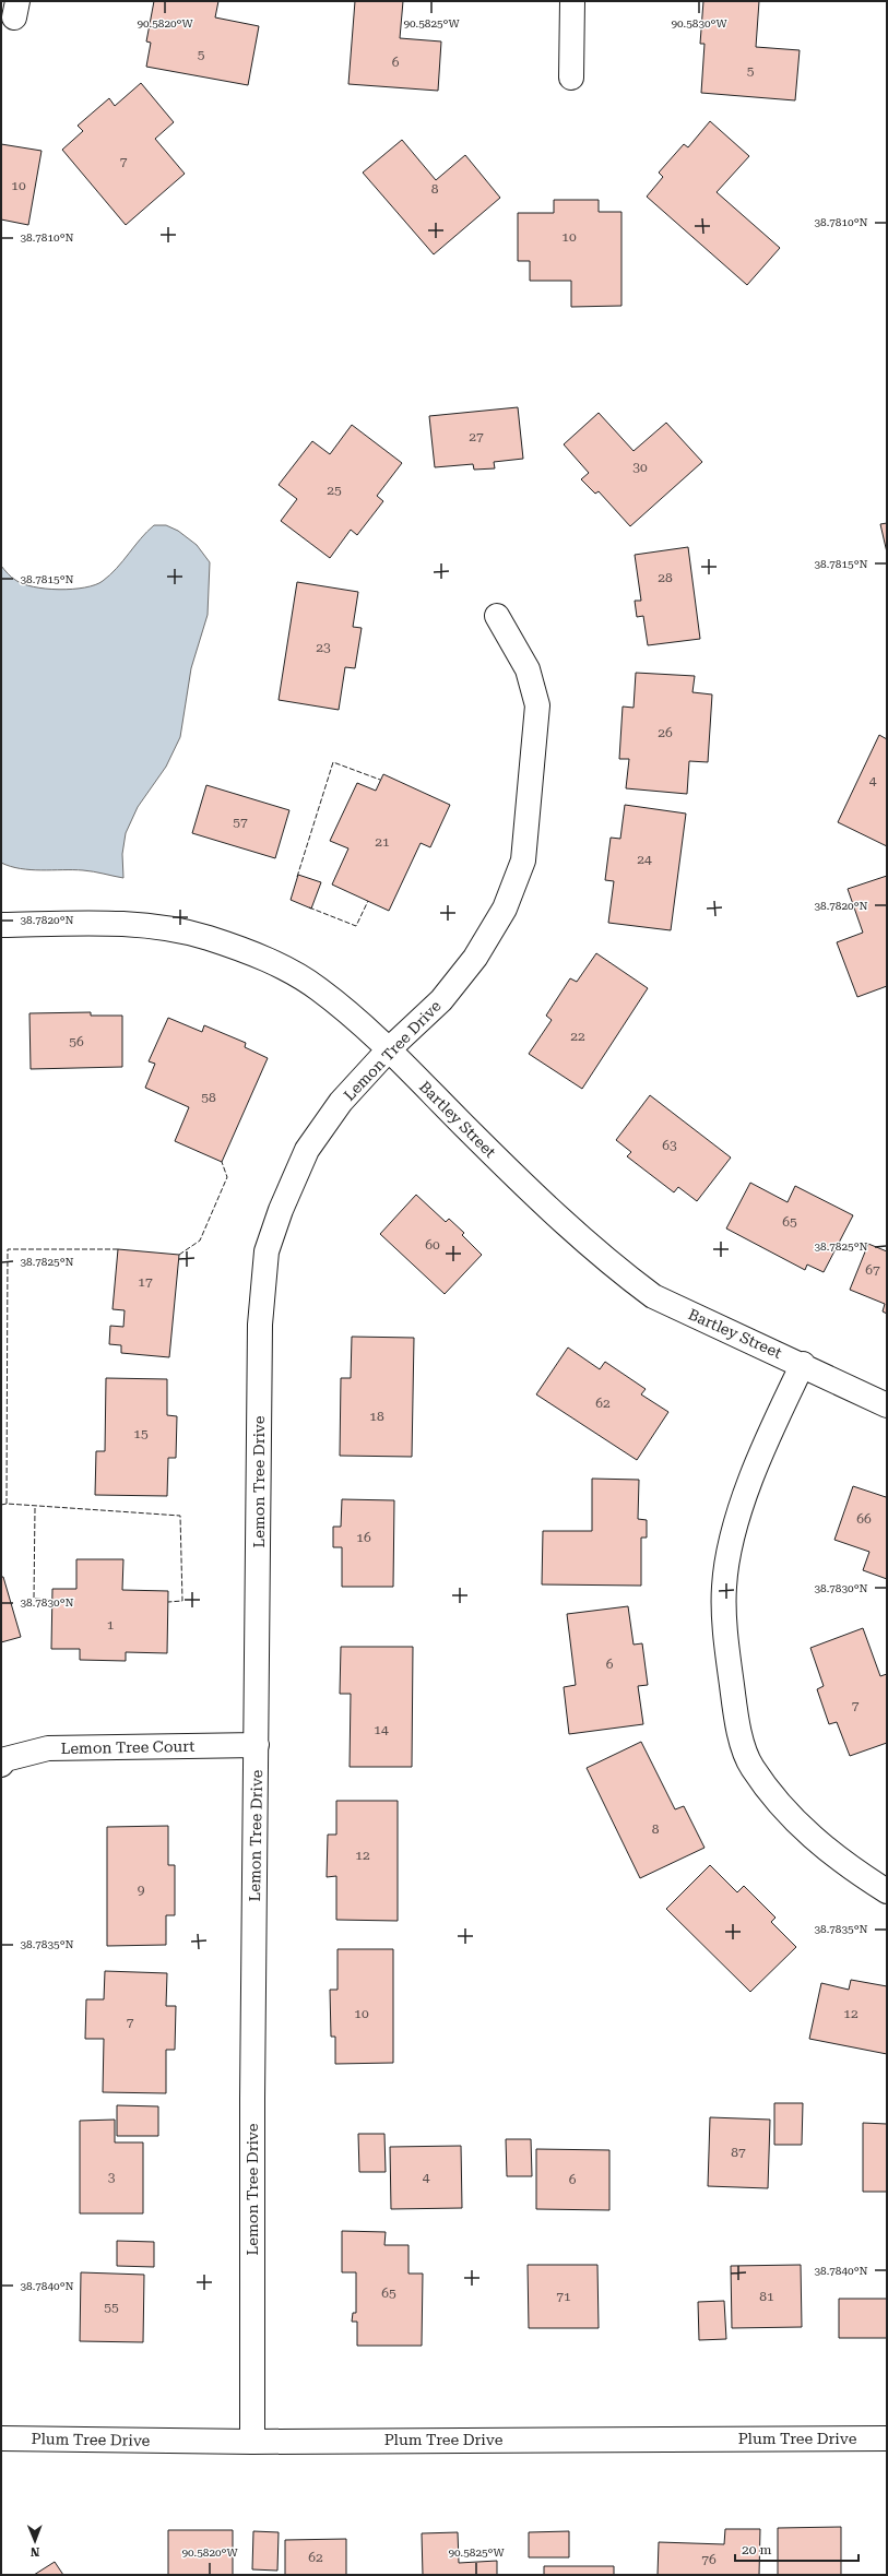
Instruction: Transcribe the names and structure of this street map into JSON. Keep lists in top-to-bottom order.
{
  "streets": {
    "street": [
      "Lemon Tree Drive",
      "Bartley Street",
      "Lemon Tree Court",
      "Plum Tree Drive"
    ]
  },
  "crossings": [
    ["Lemon Tree Drive", "Bartley Street"],
    ["Lemon Tree Drive", "Lemon Tree Court"],
    ["Lemon Tree Drive", "Plum Tree Drive"]
  ],
  "house_numbers": [
    "5",
    "6",
    "5",
    "7",
    "10",
    "8",
    "10",
    "27",
    "30",
    "25",
    "28",
    "23",
    "26",
    "4",
    "57",
    "21",
    "24",
    "22",
    "56",
    "58",
    "63",
    "65",
    "60",
    "67",
    "17",
    "62",
    "18",
    "15",
    "66",
    "16",
    "1",
    "6",
    "7",
    "14",
    "8",
    "12",
    "9",
    "10",
    "12",
    "7",
    "87",
    "3",
    "4",
    "6",
    "65",
    "71",
    "81",
    "55",
    "62",
    "76"
  ],
  "scale_bar": "20 m",
  "north": "bottom",
  "coordinates": [
    "90.5820°W",
    "90.5825°W",
    "90.5830°W",
    "38.7810°N",
    "38.7815°N",
    "38.7820°N",
    "38.7825°N",
    "38.7830°N",
    "38.7835°N",
    "38.7840°N"
  ]
}
